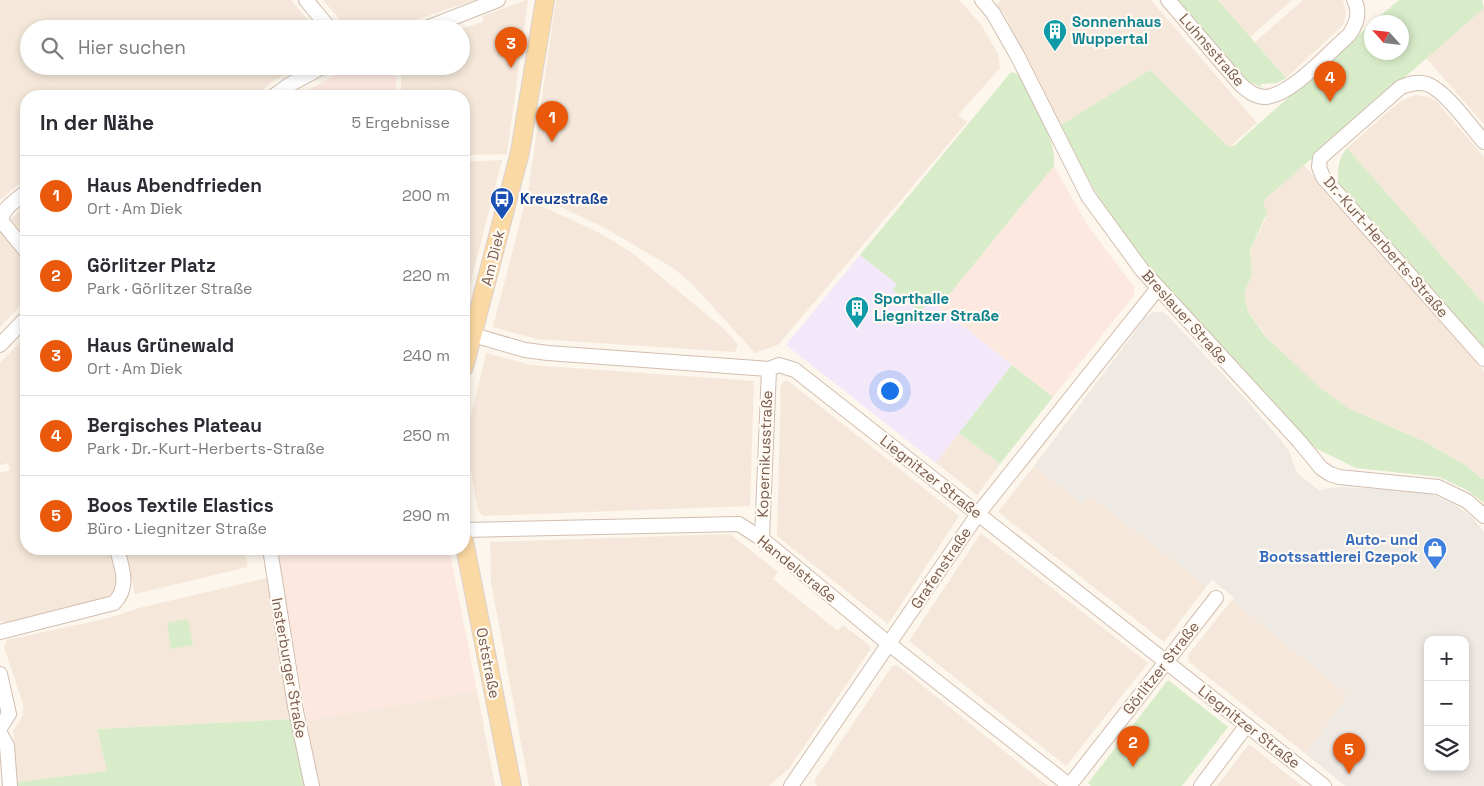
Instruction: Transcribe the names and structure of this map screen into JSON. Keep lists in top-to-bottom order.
{
  "streets": {
    "main road": ["Am Diek", "Oststraße"],
    "street": [
      "Luhnsstraße",
      "Dr.-Kurt-Herberts-Straße",
      "Breslauer Straße",
      "Kopernikusstraße",
      "Liegnitzer Straße",
      "Grafenstraße",
      "Handelstraße",
      "Insterburger Straße",
      "Görlitzer Straße"
    ]
  },
  "crossings": [
    ["Am Diek", "Liegnitzer Straße"],
    ["Breslauer Straße", "Grafenstraße"],
    ["Kopernikusstraße", "Liegnitzer Straße"],
    ["Kopernikusstraße", "Handelstraße"],
    ["Liegnitzer Straße", "Grafenstraße"],
    ["Liegnitzer Straße", "Görlitzer Straße"],
    ["Grafenstraße", "Handelstraße"],
    ["Handelstraße", "Görlitzer Straße"]
  ],
  "places": {
    "building": ["Sonnenhaus Wuppertal", "Sporthalle Liegnitzer Straße"],
    "bus stop": ["Kreuzstraße"],
    "shop": ["Auto- und Bootssattlerei Czepok"]
  },
  "north": "top left",
  "page": {
    "search": "Hier suchen",
    "pins": [
      "3",
      "4",
      "1",
      "2",
      "5"
    ],
    "heading": ["In der Nähe", "5 Ergebnisse"],
    "list": [
      {
        "mark": "1",
        "name": "Haus Abendfrieden",
        "note": "Ort · Am Diek",
        "value": "200 m"
      },
      {
        "mark": "2",
        "name": "Görlitzer Platz",
        "note": "Park · Görlitzer Straße",
        "value": "220 m"
      },
      {
        "mark": "3",
        "name": "Haus Grünewald",
        "note": "Ort · Am Diek",
        "value": "240 m"
      },
      {
        "mark": "4",
        "name": "Bergisches Plateau",
        "note": "Park · Dr.-Kurt-Herberts-Straße",
        "value": "250 m"
      },
      {
        "mark": "5",
        "name": "Boos Textile Elastics",
        "note": "Büro · Liegnitzer Straße",
        "value": "290 m"
      }
    ],
    "map_buttons": ["+", "−"]
  }
}
